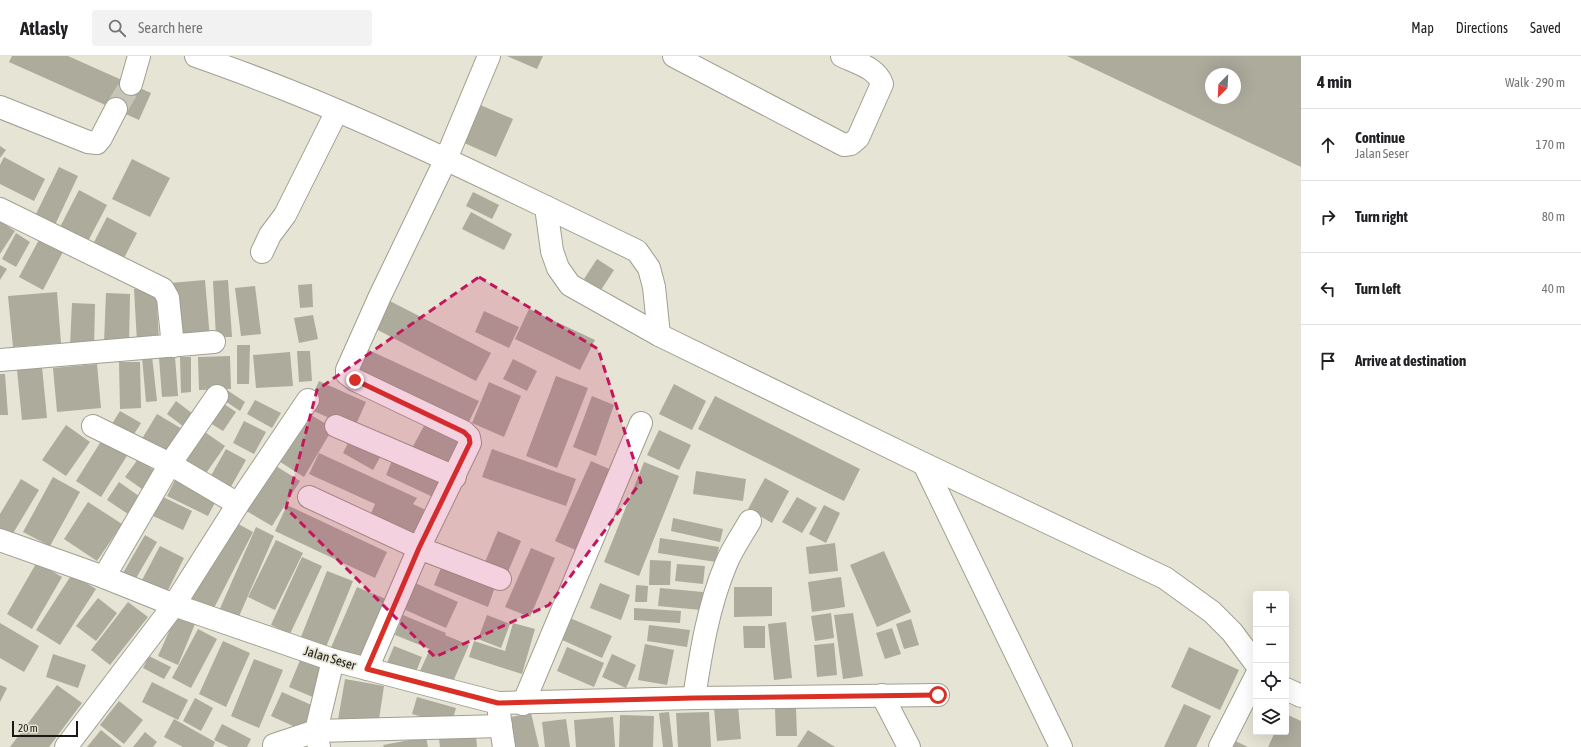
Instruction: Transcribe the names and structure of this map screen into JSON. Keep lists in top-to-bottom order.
{
  "streets": {
    "street": ["Jalan Seser"]
  },
  "scale_bar": "20 m",
  "north": "bottom left",
  "page": {
    "header": "Atlasly",
    "search": "Search here",
    "nav": ["Map", "Directions", "Saved"],
    "heading": ["4 min", "Walk · 290 m"],
    "list": [
      ["Continue", "Jalan Seser", "170 m"],
      ["Turn right", "80 m"],
      ["Turn left", "40 m"],
      "Arrive at destination"
    ],
    "map_buttons": ["+", "−"],
    "scale": "20 m"
  }
}
